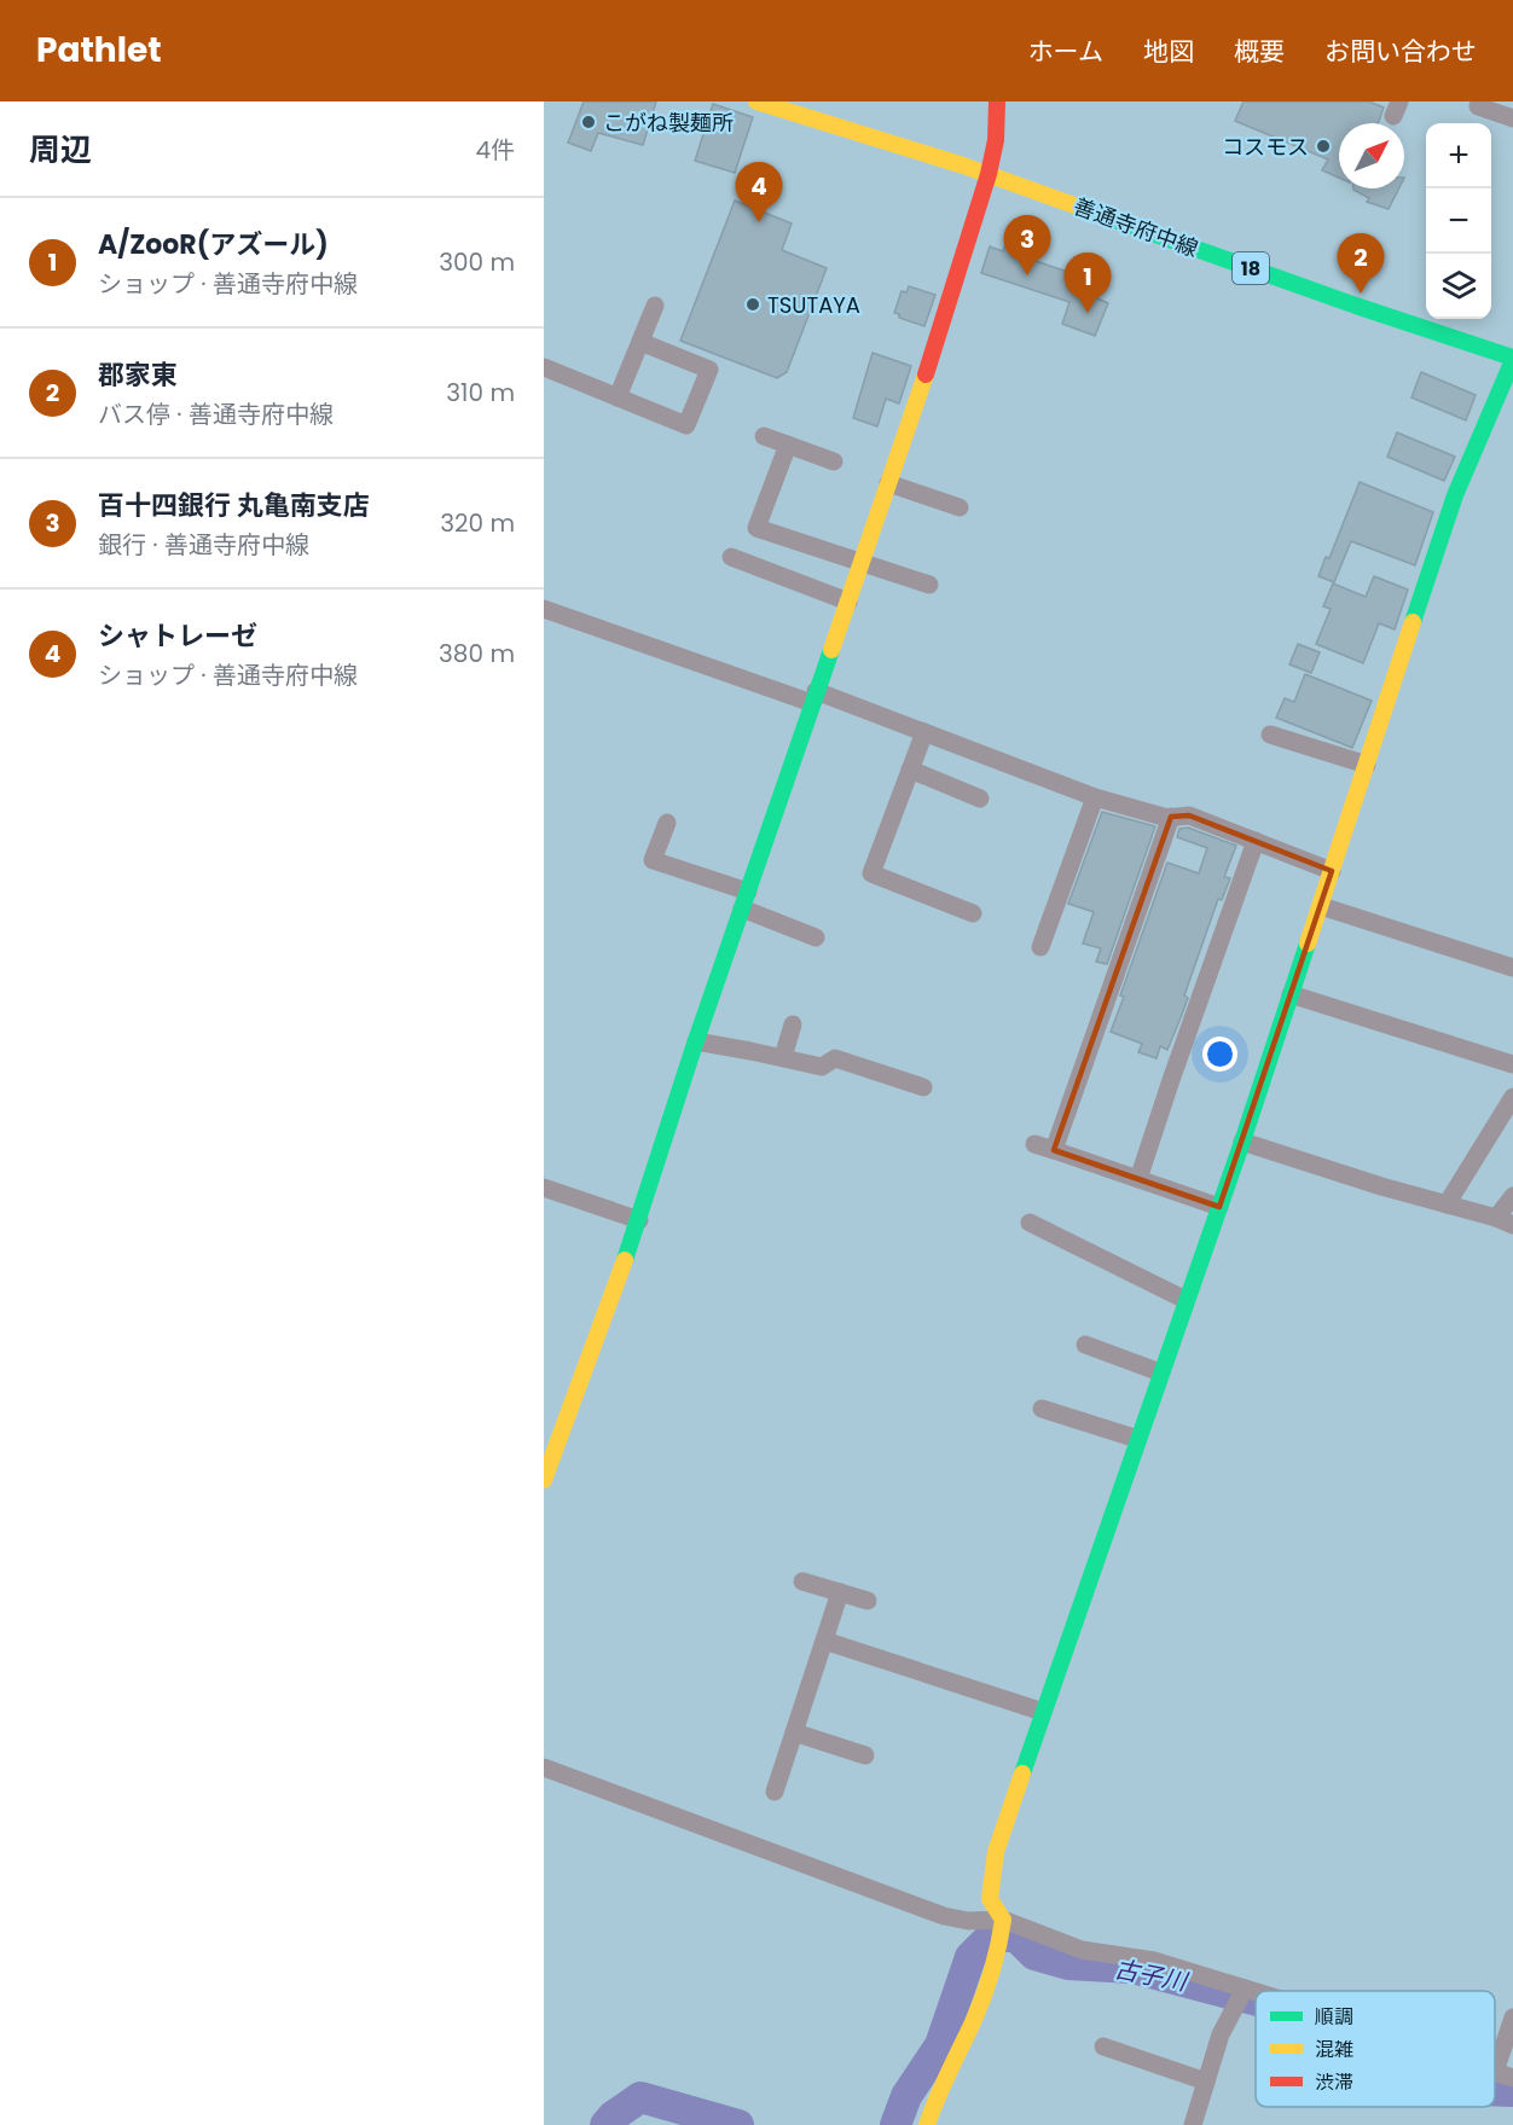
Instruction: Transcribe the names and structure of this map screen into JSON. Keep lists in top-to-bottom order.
{
  "streets": {
    "street": ["善通寺府中線", "18"]
  },
  "water": ["古子川"],
  "places": ["こがね製麺所", "コスモス", "TSUTAYA"],
  "legend": ["順調", "混雑", "渋滞"],
  "north": "top right",
  "page": {
    "header": "Pathlet",
    "nav": [
      "ホーム",
      "地図",
      "概要",
      "お問い合わせ"
    ],
    "heading": ["周辺", "4件"],
    "map_buttons": ["+", "−"],
    "pins": [
      "4",
      "3",
      "2",
      "1"
    ],
    "list": [
      {
        "mark": "1",
        "name": "A/ZooR(アズール)",
        "note": "ショップ · 善通寺府中線",
        "value": "300 m"
      },
      {
        "mark": "2",
        "name": "郡家東",
        "note": "バス停 · 善通寺府中線",
        "value": "310 m"
      },
      {
        "mark": "3",
        "name": "百十四銀行 丸亀南支店",
        "note": "銀行 · 善通寺府中線",
        "value": "320 m"
      },
      {
        "mark": "4",
        "name": "シャトレーゼ",
        "note": "ショップ · 善通寺府中線",
        "value": "380 m"
      }
    ]
  }
}
